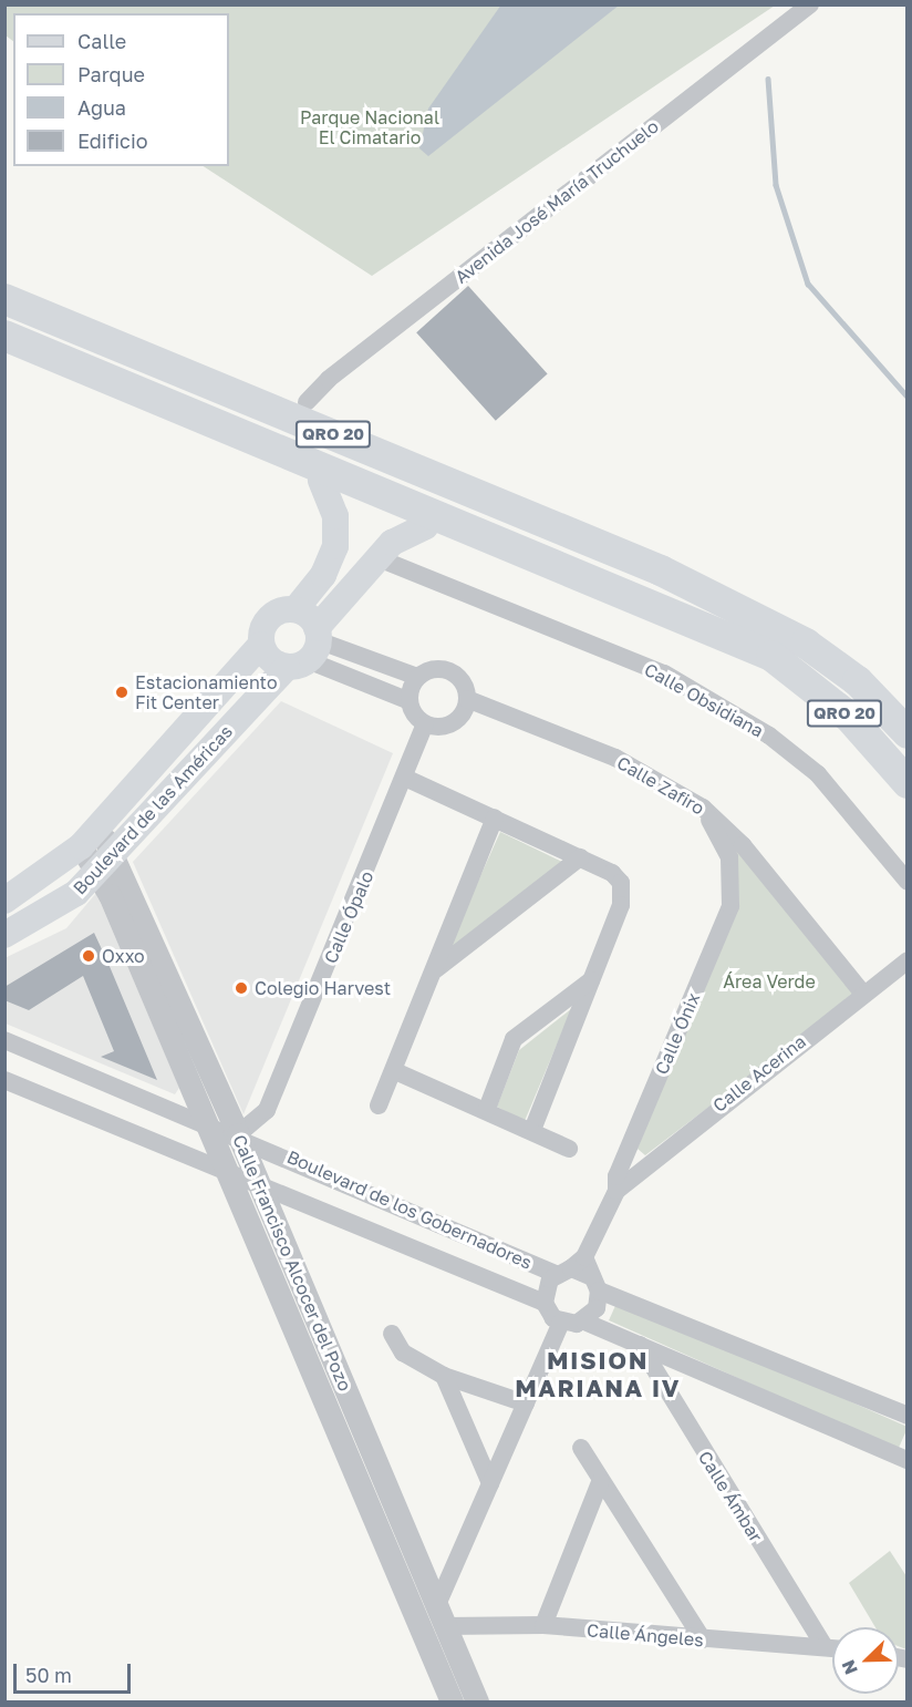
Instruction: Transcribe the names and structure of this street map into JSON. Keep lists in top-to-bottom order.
{
  "streets": {
    "highway": ["QRO 20"],
    "main road": ["Boulevard de las Américas"],
    "street": [
      "Avenida José María Truchuelo",
      "Calle Obsidiana",
      "Calle Zafiro",
      "Calle Ópalo",
      "Calle Ónix",
      "Calle Acerina",
      "Boulevard de los Gobernadores",
      "Calle Francisco Alcocer del Pozo",
      "Calle Ámbar",
      "Calle Ángeles"
    ]
  },
  "crossings": [
    ["Calle Obsidiana", "Boulevard de las Américas"],
    ["Calle Zafiro", "Calle Ópalo"],
    ["Calle Zafiro", "Calle Ónix"],
    ["Calle Zafiro", "Calle Acerina"],
    ["Boulevard de las Américas", "Calle Francisco Alcocer del Pozo"],
    ["Calle Ópalo", "Boulevard de los Gobernadores"],
    ["Calle Ópalo", "Calle Francisco Alcocer del Pozo"],
    ["Calle Ónix", "Calle Acerina"],
    ["Calle Ónix", "Boulevard de los Gobernadores"],
    ["Boulevard de los Gobernadores", "Calle Francisco Alcocer del Pozo"],
    ["Calle Francisco Alcocer del Pozo", "Calle Ángeles"],
    ["Calle Ámbar", "Calle Ángeles"]
  ],
  "districts": ["MISION MARIANA IV"],
  "parks": ["Parque Nacional El Cimatario", "Área Verde"],
  "places": ["Estacionamiento Fit Center", "Oxxo", "Colegio Harvest"],
  "legend": [
    "Calle",
    "Parque",
    "Agua",
    "Edificio"
  ],
  "scale_bar": "50 m",
  "north": "bottom left"
}
